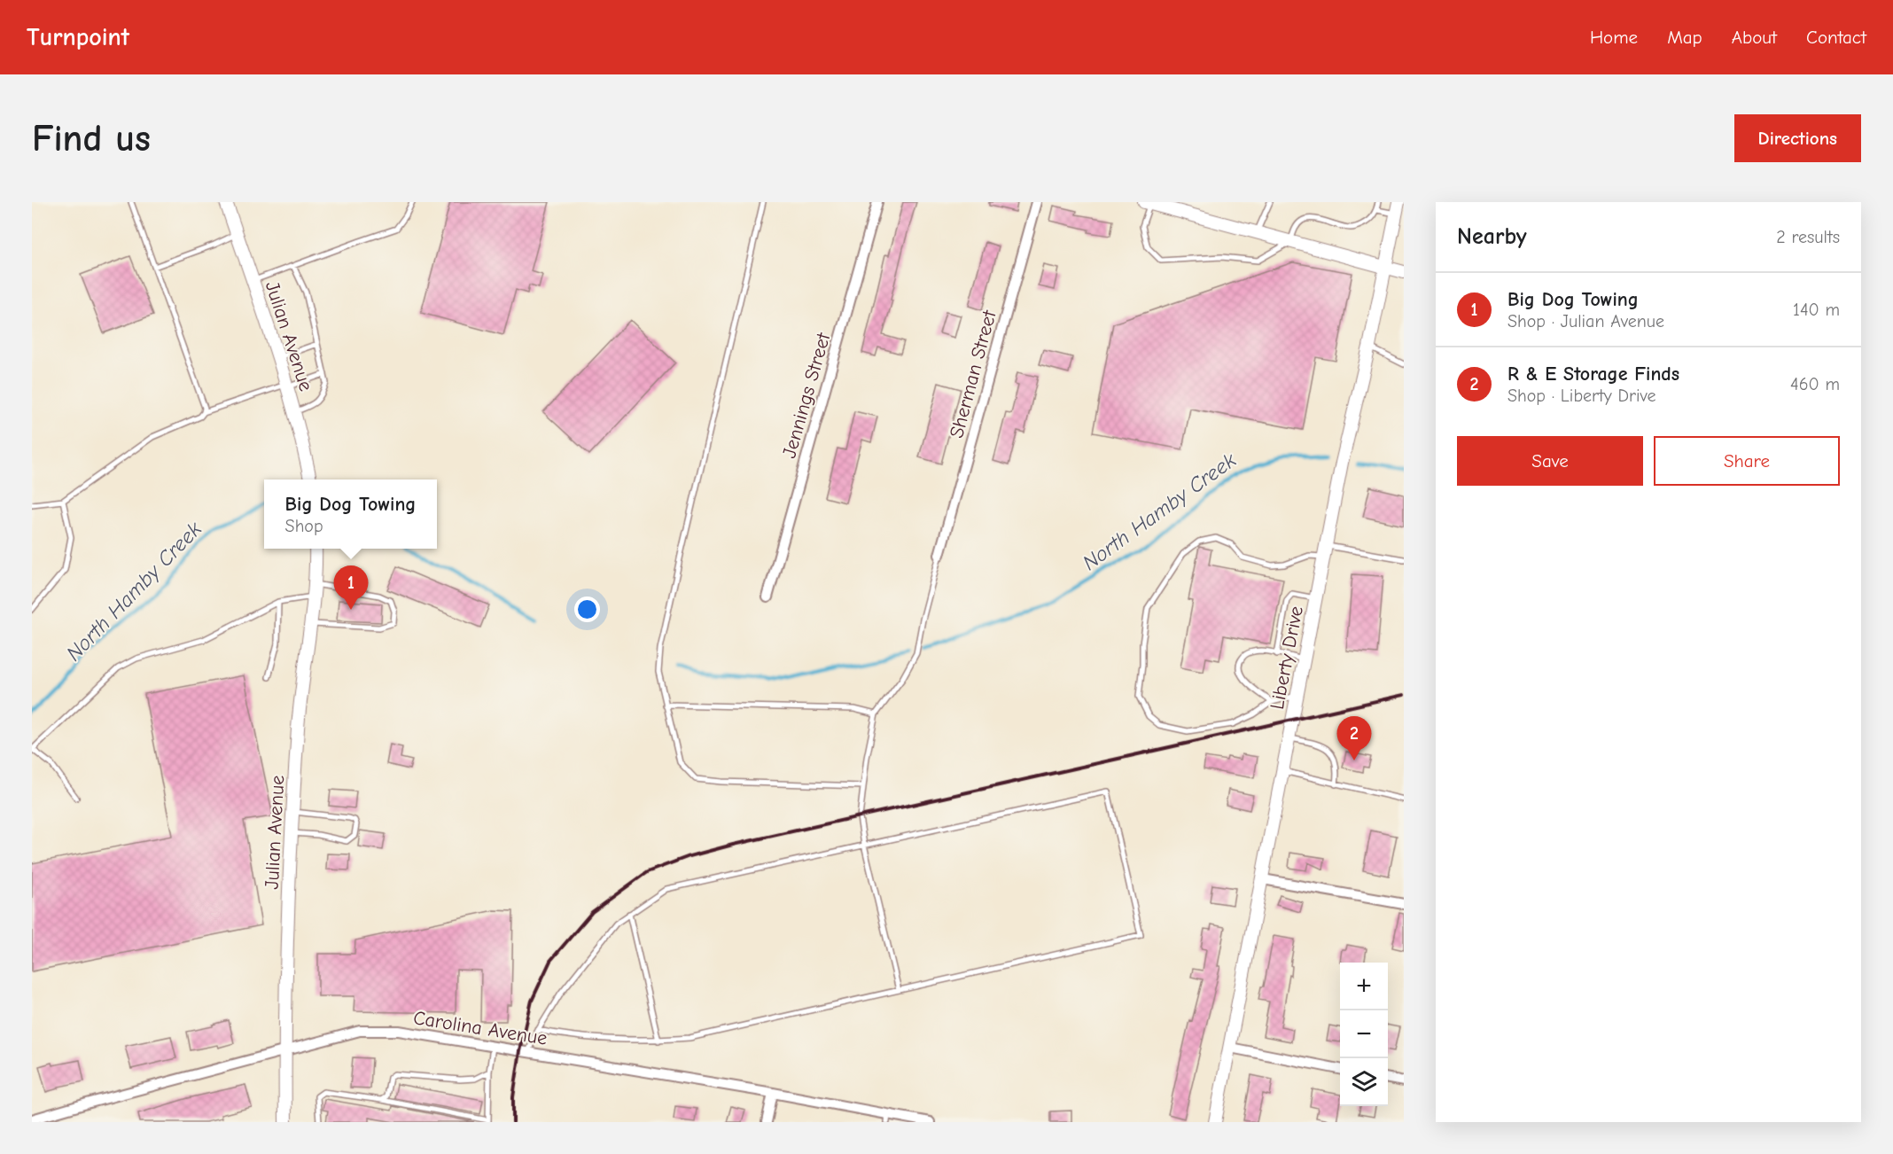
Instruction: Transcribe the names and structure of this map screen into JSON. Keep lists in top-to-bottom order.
{
  "streets": {
    "street": [
      "Julian Avenue",
      "Sherman Street",
      "Jennings Street",
      "Liberty Drive",
      "Carolina Avenue"
    ]
  },
  "crossings": [
    ["Julian Avenue", "Carolina Avenue"]
  ],
  "water": ["North Hamby Creek"],
  "page": {
    "header": "Turnpoint",
    "nav": [
      "Home",
      "Map",
      "About",
      "Contact"
    ],
    "buttons": [
      "Directions",
      ["Save", "Share"]
    ],
    "title": "Find us",
    "heading": ["Nearby", "2 results"],
    "list": [
      {
        "mark": "1",
        "name": "Big Dog Towing",
        "note": "Shop · Julian Avenue",
        "value": "140 m"
      },
      {
        "mark": "2",
        "name": "R & E Storage Finds",
        "note": "Shop · Liberty Drive",
        "value": "460 m"
      }
    ],
    "popup": ["Big Dog Towing", "Shop"],
    "pins": ["1", "2"],
    "map_buttons": ["+", "−"]
  }
}
